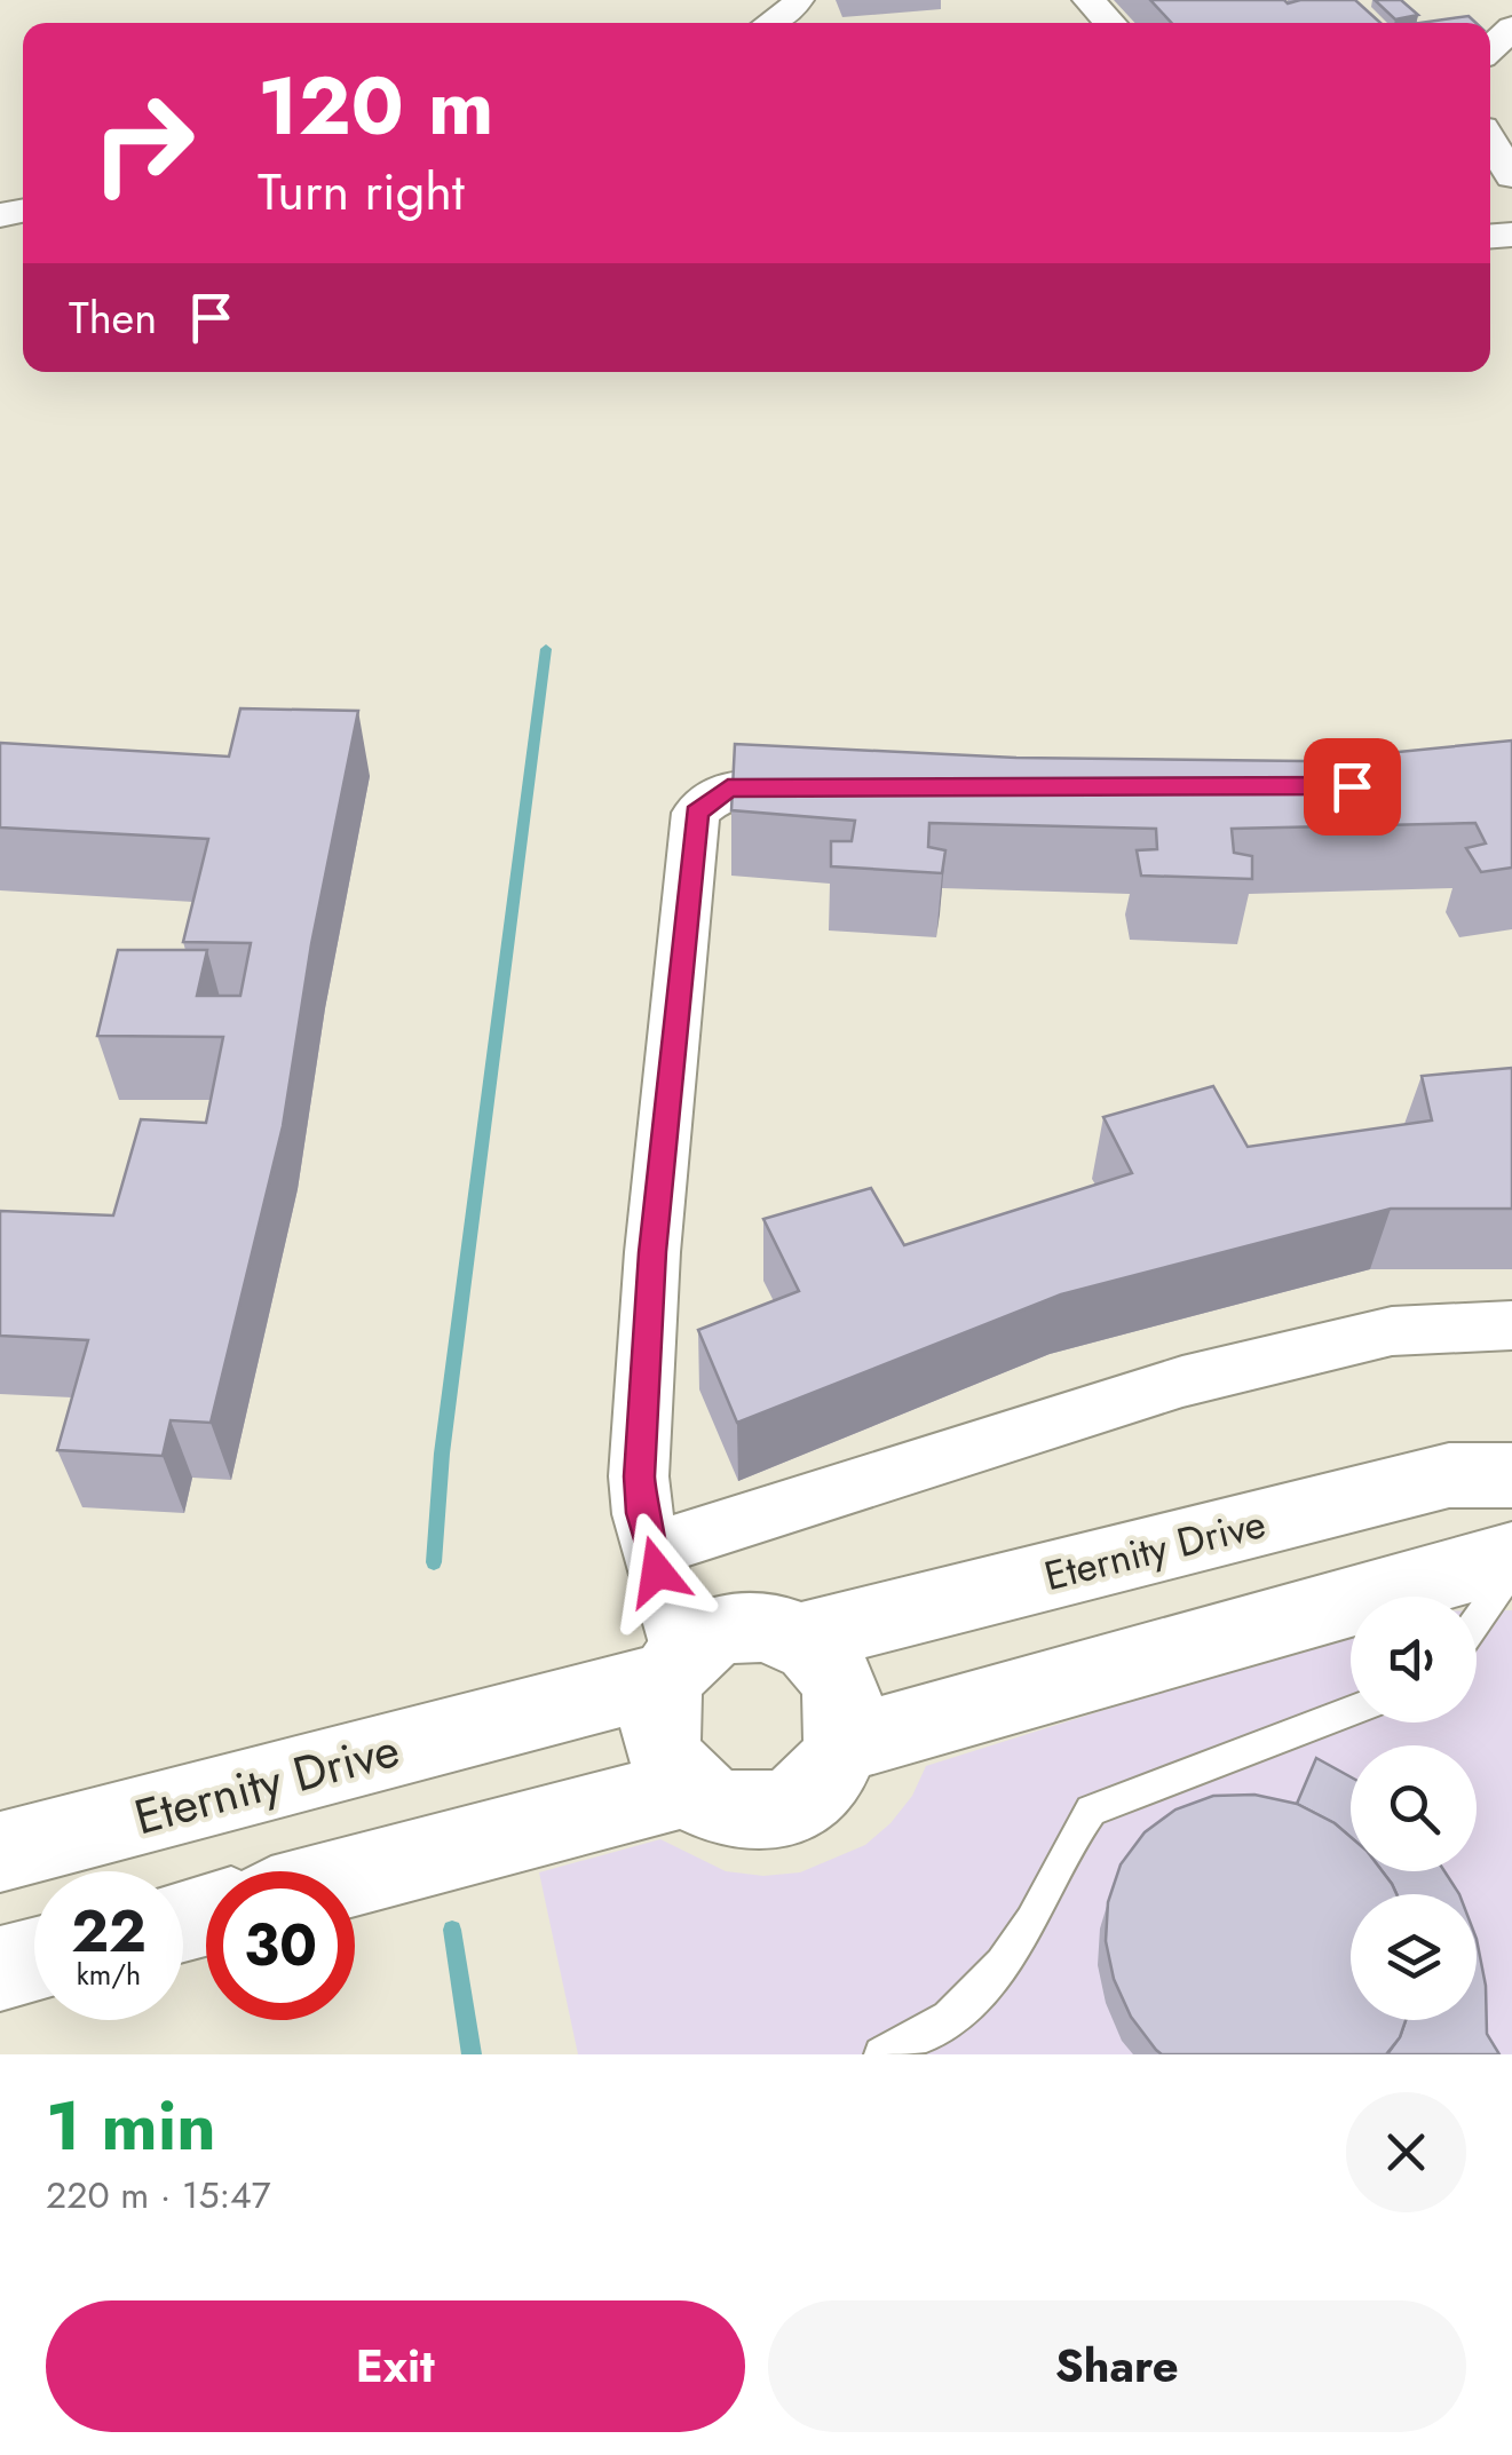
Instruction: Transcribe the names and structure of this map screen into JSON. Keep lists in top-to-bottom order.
{
  "streets": {
    "street": ["Eternity Drive"]
  },
  "page": {
    "turn": ["120 m", "Turn right"],
    "then": "Then",
    "speed": "22 km/h",
    "limit": "30",
    "heading": ["1 min", "220 m · 15:47"],
    "buttons": ["Exit", "Share"]
  }
}
